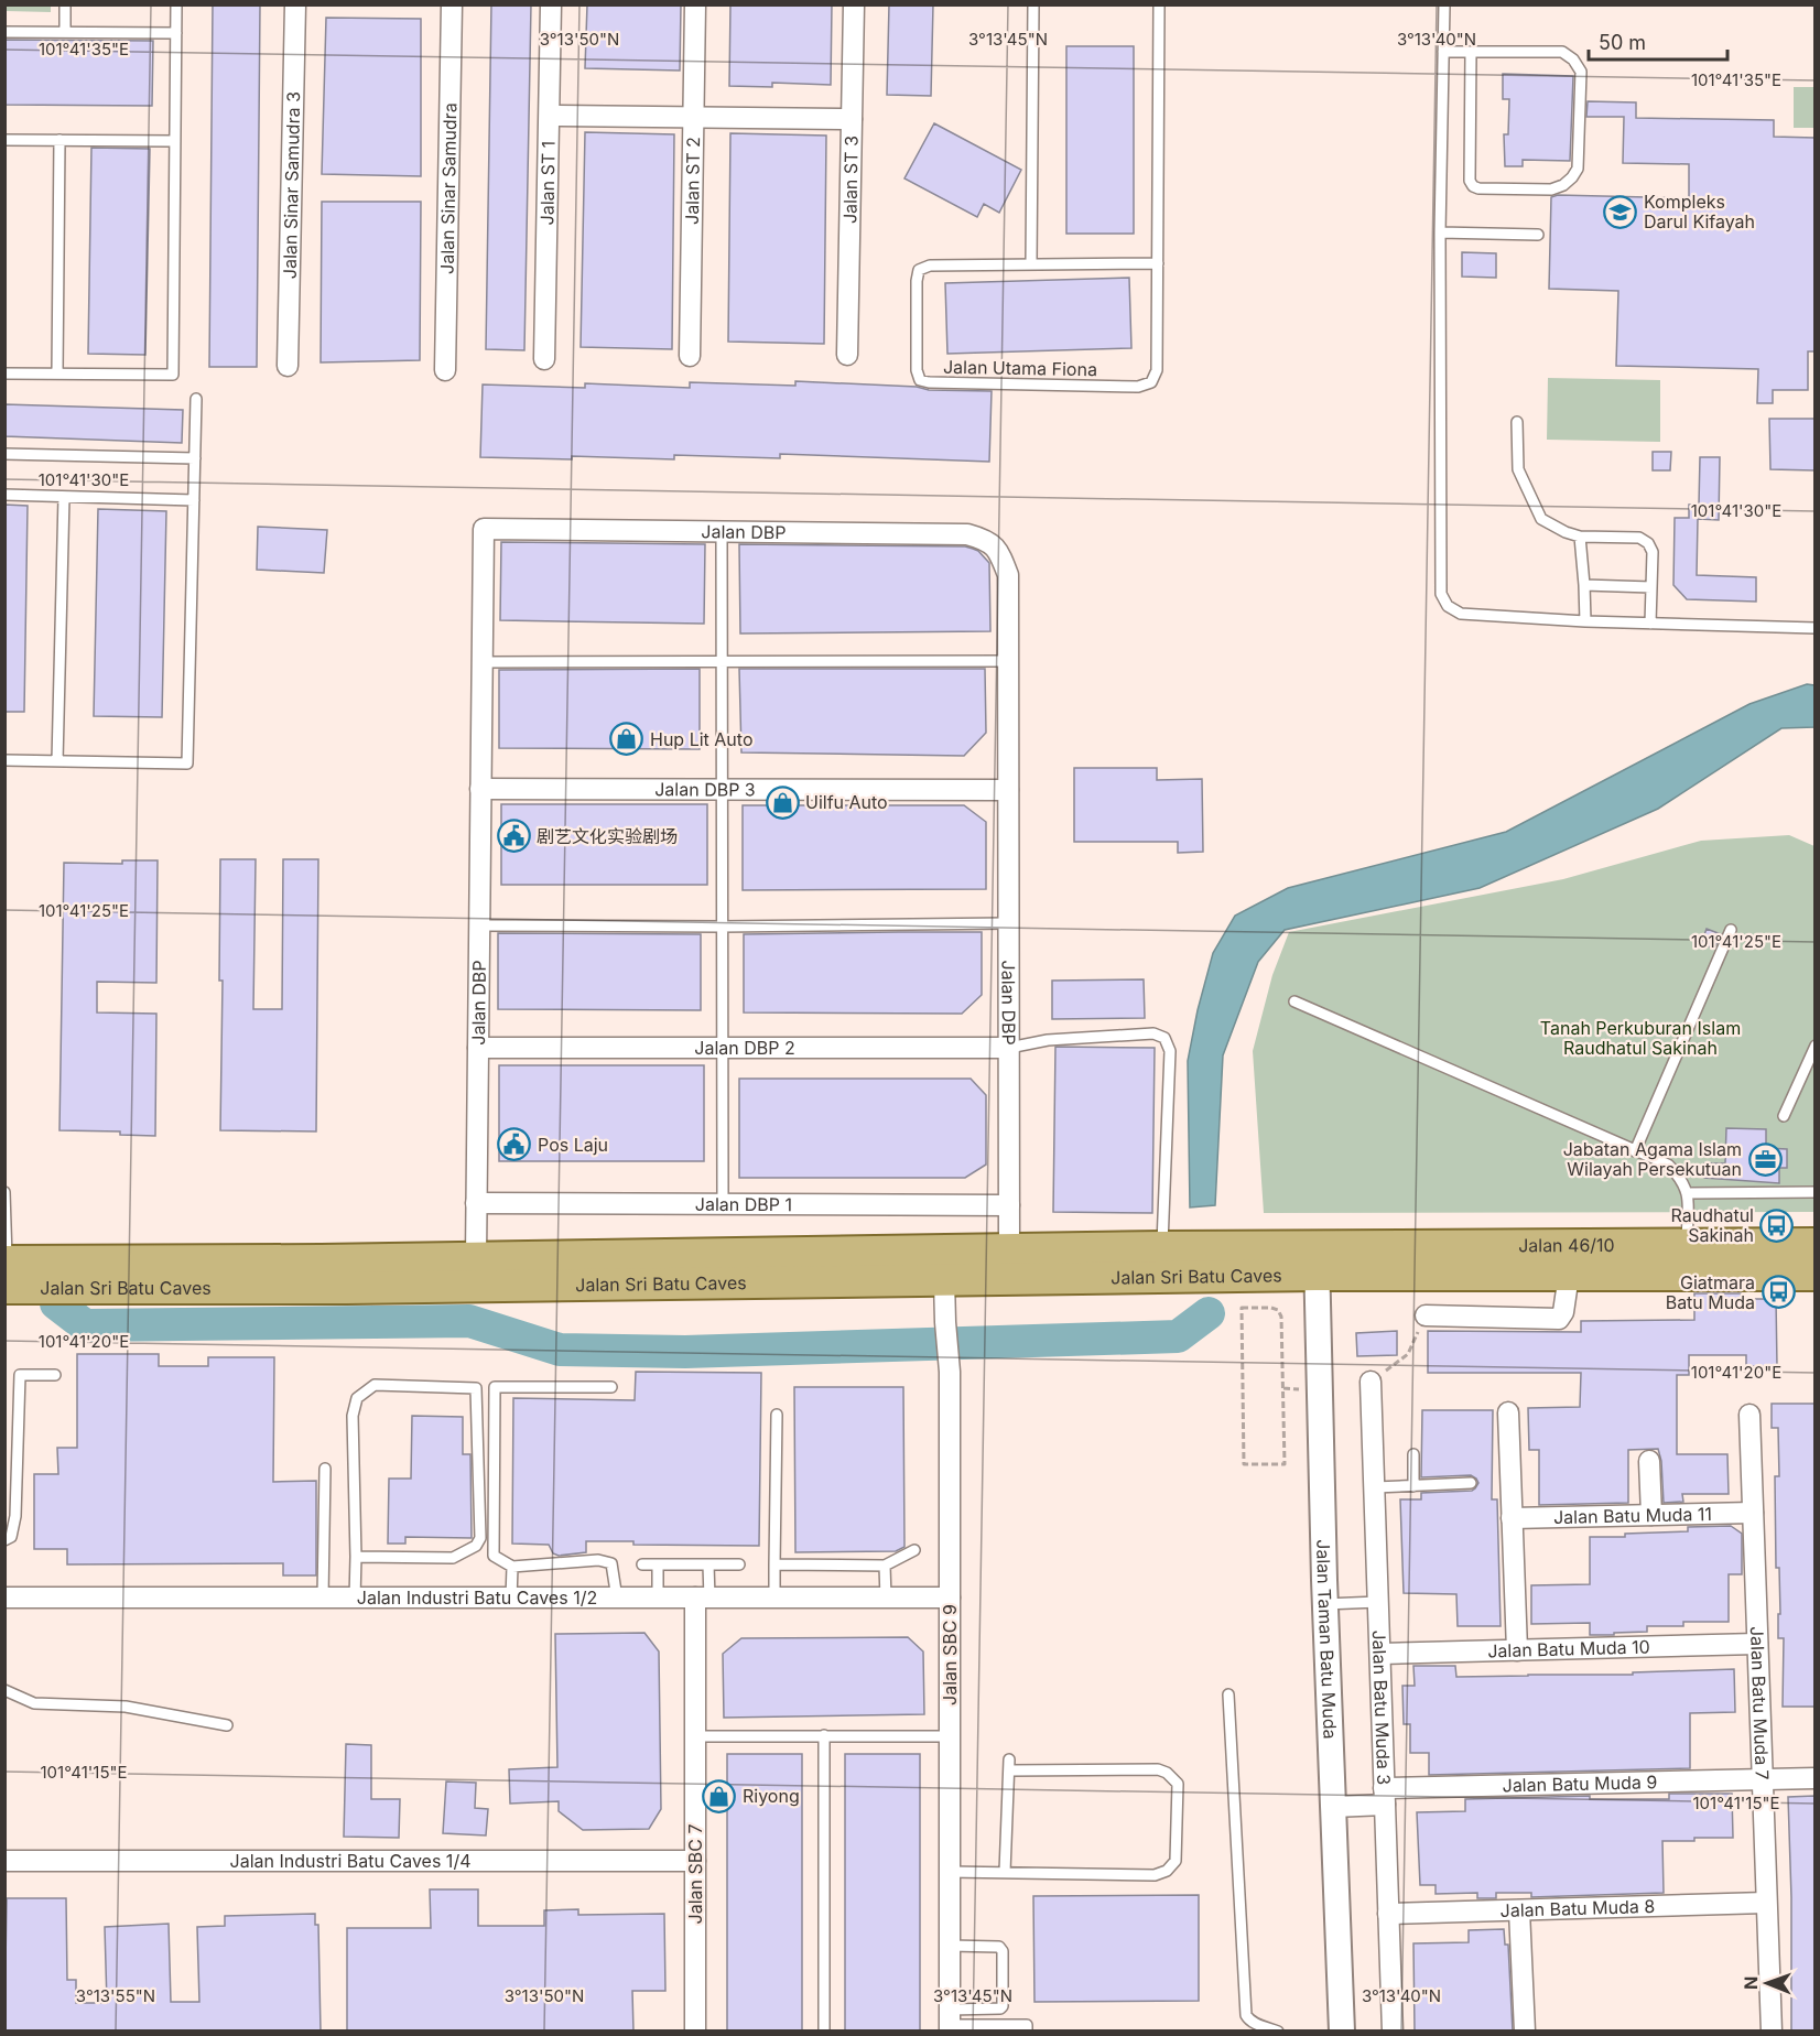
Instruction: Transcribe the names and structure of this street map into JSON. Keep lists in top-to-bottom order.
{
  "streets": {
    "main road": ["Jalan 46/10", "Jalan Sri Batu Caves"],
    "street": [
      "Jalan ST 3",
      "Jalan ST 2",
      "Jalan ST 1",
      "Jalan Sinar Samudra 3",
      "Jalan Sinar Samudra",
      "Jalan DBP",
      "Jalan DBP 3",
      "Jalan DBP 2",
      "Jalan DBP 1",
      "Jalan Batu Muda 11",
      "Jalan Industri Batu Caves 1/2",
      "Jalan Taman Batu Muda",
      "Jalan Batu Muda 10",
      "Jalan SBC 9",
      "Jalan Batu Muda 7",
      "Jalan Batu Muda 3",
      "Jalan Batu Muda 9",
      "Jalan Industri Batu Caves 1/4",
      "Jalan SBC 7",
      "Jalan Batu Muda 8"
    ],
    "lane": ["Jalan Utama Fiona"]
  },
  "crossings": [
    ["Jalan DBP", "Jalan DBP 3"],
    ["Jalan DBP", "Jalan DBP 2"],
    ["Jalan DBP", "Jalan DBP 1"],
    ["Jalan DBP", "Jalan Sri Batu Caves"],
    ["Jalan 46/10", "Jalan Sri Batu Caves"],
    ["Jalan 46/10", "Jalan Taman Batu Muda"],
    ["Jalan Sri Batu Caves", "Jalan Taman Batu Muda"],
    ["Jalan Sri Batu Caves", "Jalan SBC 9"],
    ["Jalan Batu Muda 11", "Jalan Batu Muda 7"],
    ["Jalan Industri Batu Caves 1/2", "Jalan SBC 9"],
    ["Jalan Industri Batu Caves 1/2", "Jalan SBC 7"],
    ["Jalan Taman Batu Muda", "Jalan Batu Muda 9"],
    ["Jalan Batu Muda 10", "Jalan Batu Muda 7"],
    ["Jalan Batu Muda 10", "Jalan Batu Muda 3"],
    ["Jalan Batu Muda 7", "Jalan Batu Muda 9"],
    ["Jalan Batu Muda 7", "Jalan Batu Muda 8"],
    ["Jalan Batu Muda 3", "Jalan Batu Muda 9"],
    ["Jalan Batu Muda 3", "Jalan Batu Muda 8"],
    ["Jalan Industri Batu Caves 1/4", "Jalan SBC 7"]
  ],
  "parks": ["Tanah Perkuburan Islam Raudhatul Sakinah"],
  "places": {
    "school or university": ["Kompleks Darul Kifayah"],
    "shop": ["Hup Lit Auto", "Uilfu Auto", "Riyong"],
    "public building": ["剧艺文化实验剧场", "Pos Laju"],
    "office": ["Jabatan Agama Islam Wilayah Persekutuan"],
    "bus stop": ["Raudhatul Sakinah", "Giatmara Batu Muda"]
  },
  "scale_bar": "50 m",
  "north": "left",
  "coordinates": [
    "3°13'50\"N",
    "3°13'45\"N",
    "3°13'40\"N",
    "101°41'35\"E",
    "101°41'30\"E",
    "101°41'25\"E",
    "101°41'20\"E",
    "101°41'15\"E",
    "3°13'55\"N"
  ]
}
